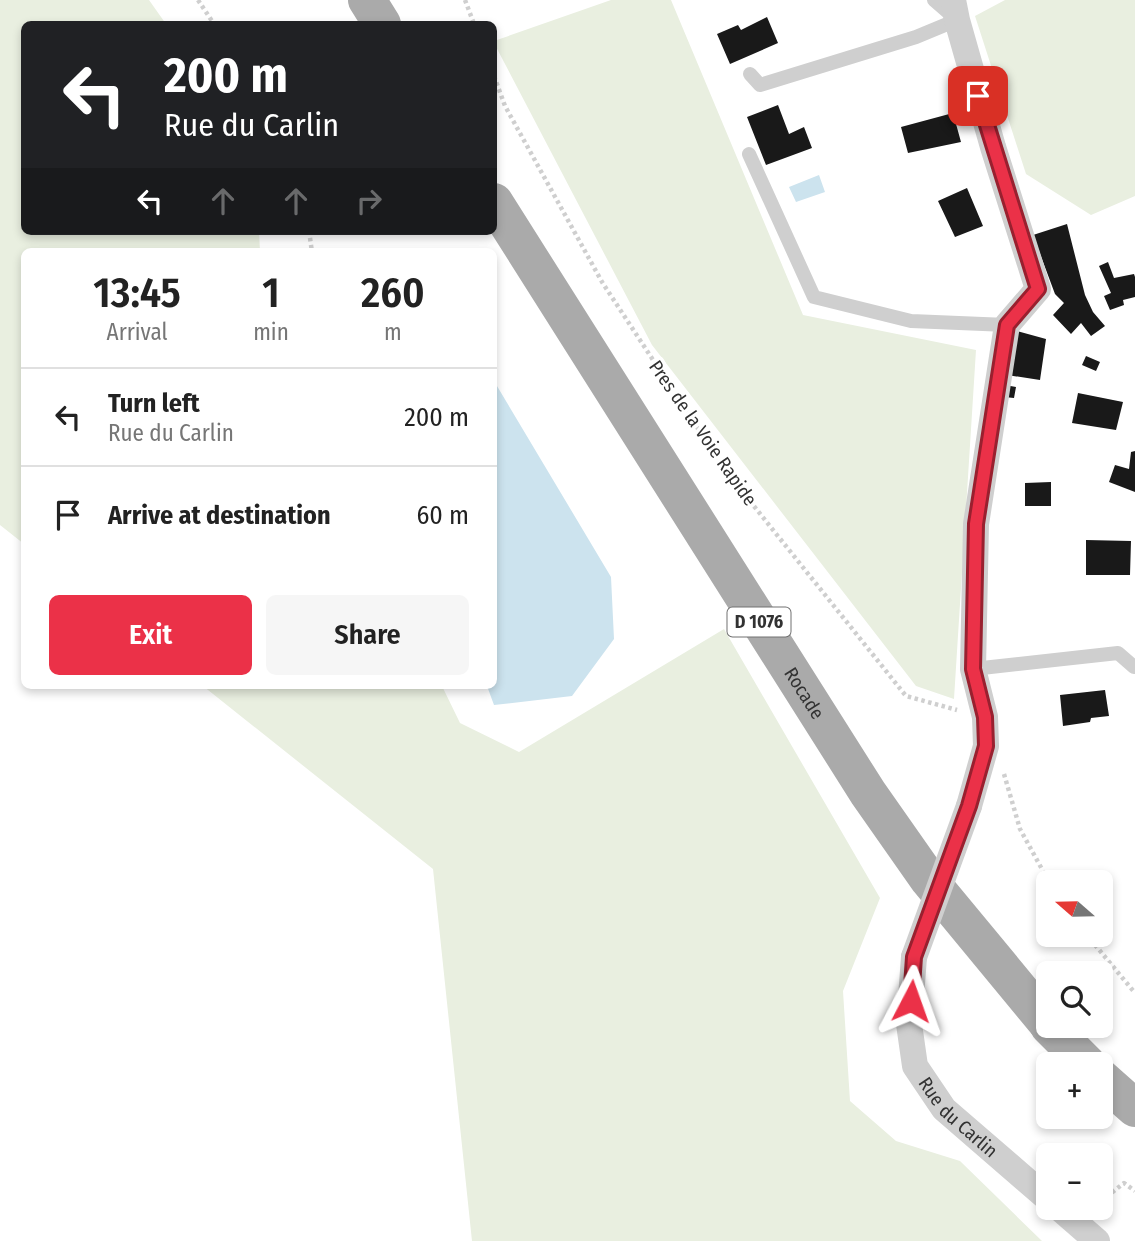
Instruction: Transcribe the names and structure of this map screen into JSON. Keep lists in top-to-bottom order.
{
  "streets": {
    "main road": ["D 1076", "Rocade"],
    "street": ["Rue du Carlin"],
    "path": ["Pres de la Voie Rapide"]
  },
  "crossings": [
    ["Pres de la Voie Rapide", "Rue du Carlin"]
  ],
  "north": "left",
  "page": {
    "turn": ["200 m", "Rue du Carlin"],
    "eta": [
      "13:45",
      "Arrival",
      "1",
      "min",
      "260",
      "m"
    ],
    "list": [
      {
        "name": "Turn left",
        "note": "Rue du Carlin",
        "value": "200 m"
      },
      {
        "name": "Arrive at destination",
        "value": "60 m"
      }
    ],
    "buttons": ["Exit", "Share"],
    "map_buttons": ["+", "−"]
  }
}
